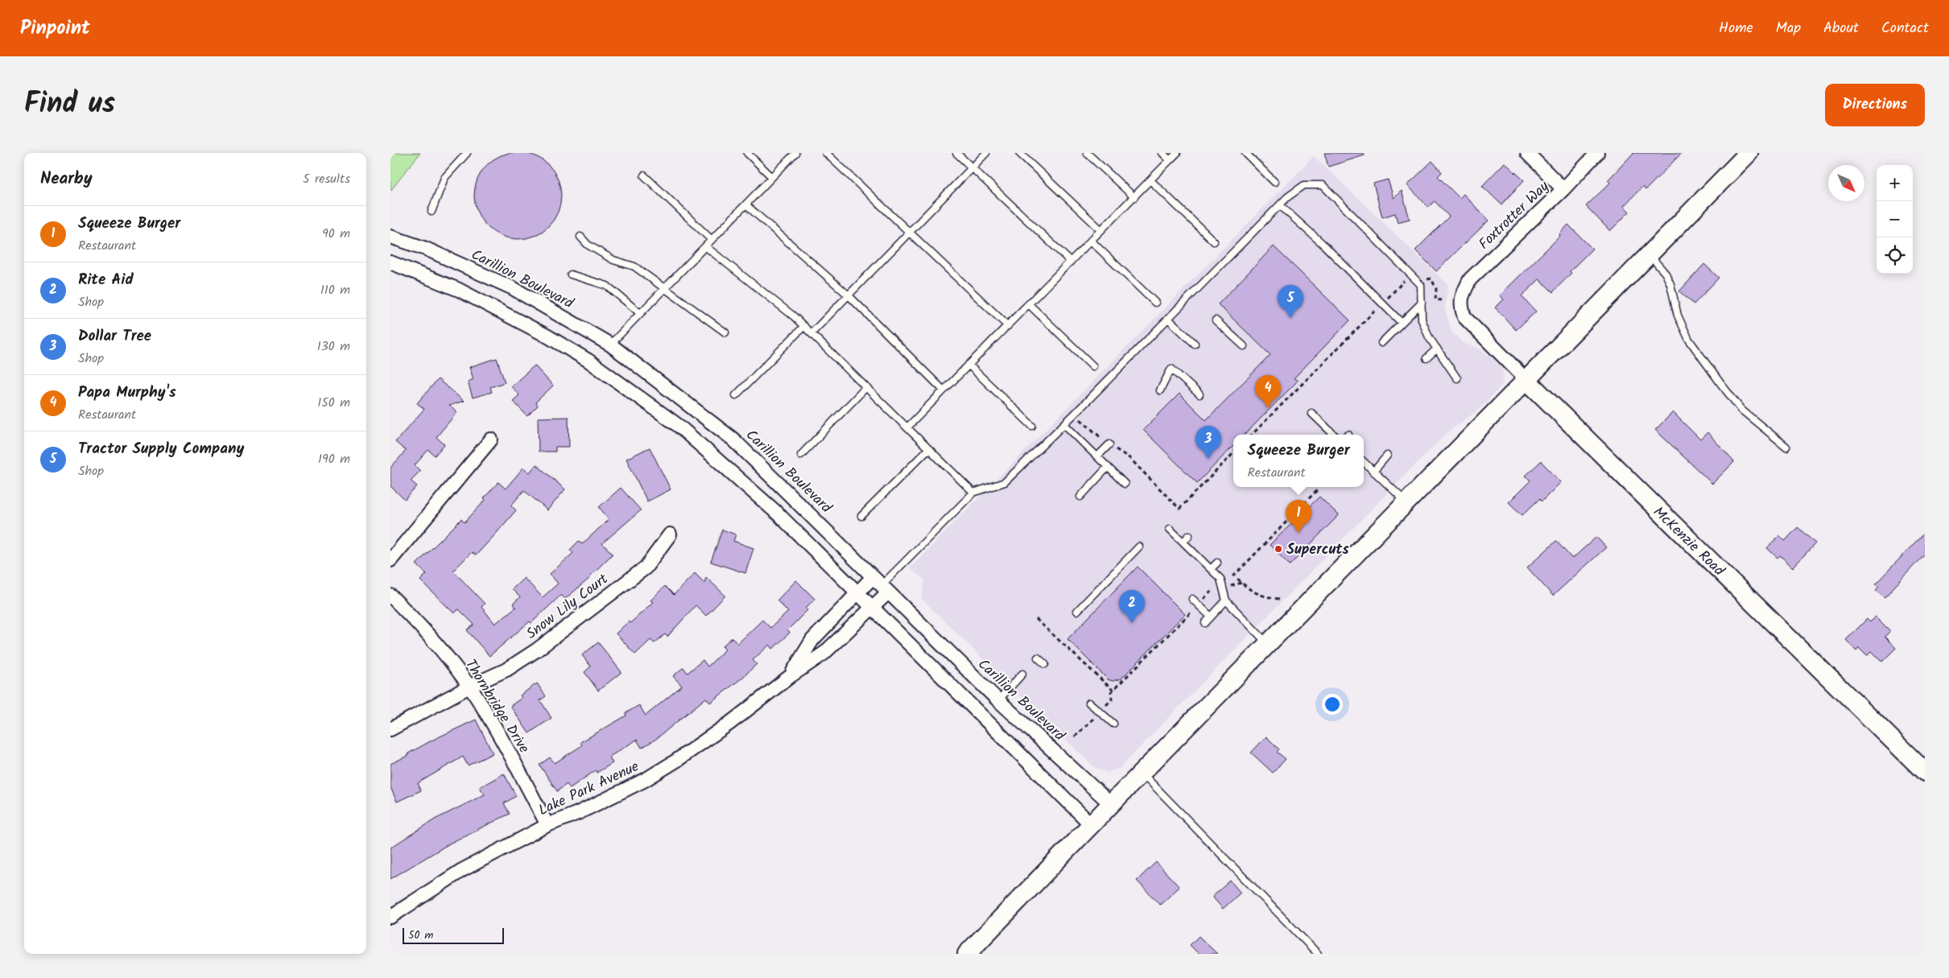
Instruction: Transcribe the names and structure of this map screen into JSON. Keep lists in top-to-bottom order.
{
  "streets": {
    "main road": ["McKenzie Road"],
    "street": [
      "Foxtrotter Way",
      "Carillion Boulevard",
      "Snow Lily Court",
      "Thornbridge Drive",
      "Lake Park Avenue"
    ]
  },
  "crossings": [
    ["Foxtrotter Way", "McKenzie Road"],
    ["Carillion Boulevard", "Lake Park Avenue"],
    ["Snow Lily Court", "Thornbridge Drive"],
    ["Thornbridge Drive", "Lake Park Avenue"]
  ],
  "places": ["Supercuts"],
  "scale_bar": "50 m",
  "north": "bottom right",
  "page": {
    "header": "Pinpoint",
    "nav": [
      "Home",
      "Map",
      "About",
      "Contact"
    ],
    "title": "Find us",
    "buttons": "Directions",
    "heading": ["Nearby", "5 results"],
    "map_buttons": ["+", "−"],
    "list": [
      {
        "mark": "1",
        "name": "Squeeze Burger",
        "note": "Restaurant",
        "value": "90 m"
      },
      {
        "mark": "2",
        "name": "Rite Aid",
        "note": "Shop",
        "value": "110 m"
      },
      {
        "mark": "3",
        "name": "Dollar Tree",
        "note": "Shop",
        "value": "130 m"
      },
      {
        "mark": "4",
        "name": "Papa Murphy's",
        "note": "Restaurant",
        "value": "150 m"
      },
      {
        "mark": "5",
        "name": "Tractor Supply Company",
        "note": "Shop",
        "value": "190 m"
      }
    ],
    "pins": [
      "5",
      "4",
      "3",
      "1",
      "2"
    ],
    "popup": ["Squeeze Burger", "Restaurant"],
    "scale": "50 m"
  }
}
